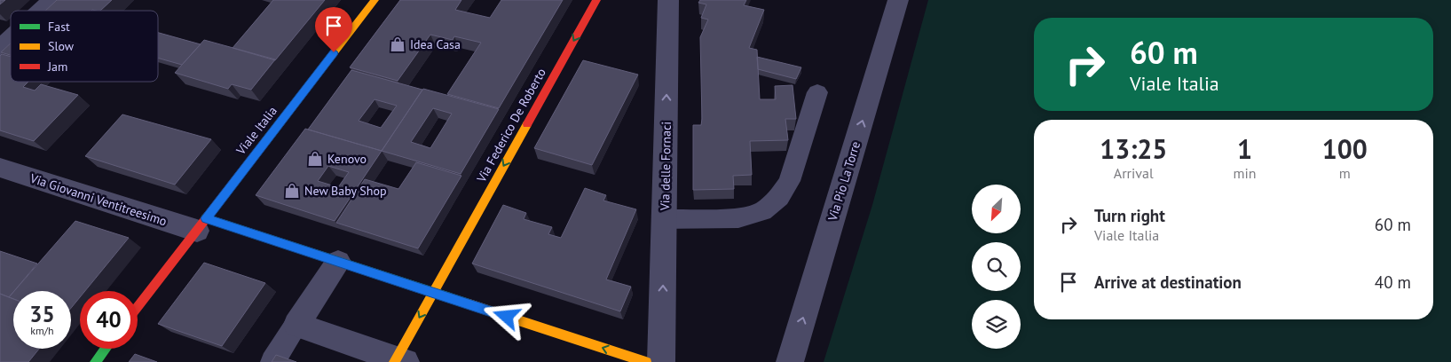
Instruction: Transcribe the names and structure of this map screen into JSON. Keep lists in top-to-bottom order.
{
  "streets": {
    "street": [
      "Via Federico De Roberto",
      "Viale Italia",
      "Via delle Fornaci",
      "Via Pio La Torre",
      "Via Giovanni Ventitreesimo"
    ]
  },
  "crossings": [
    ["Viale Italia", "Via Giovanni Ventitreesimo"]
  ],
  "one_way": ["Via Federico De Roberto", "Via delle Fornaci", "Via Pio La Torre"],
  "places": {
    "shop": ["Idea Casa", "Kenovo", "New Baby Shop"]
  },
  "legend": ["Fast", "Slow", "Jam"],
  "north": "bottom left",
  "page": {
    "turn": ["60 m", "Viale Italia"],
    "eta": [
      "13:25",
      "Arrival",
      "1",
      "min",
      "100",
      "m"
    ],
    "list": [
      {
        "name": "Turn right",
        "note": "Viale Italia",
        "value": "60 m"
      },
      {
        "name": "Arrive at destination",
        "value": "40 m"
      }
    ],
    "speed": "35 km/h",
    "limit": "40"
  }
}
